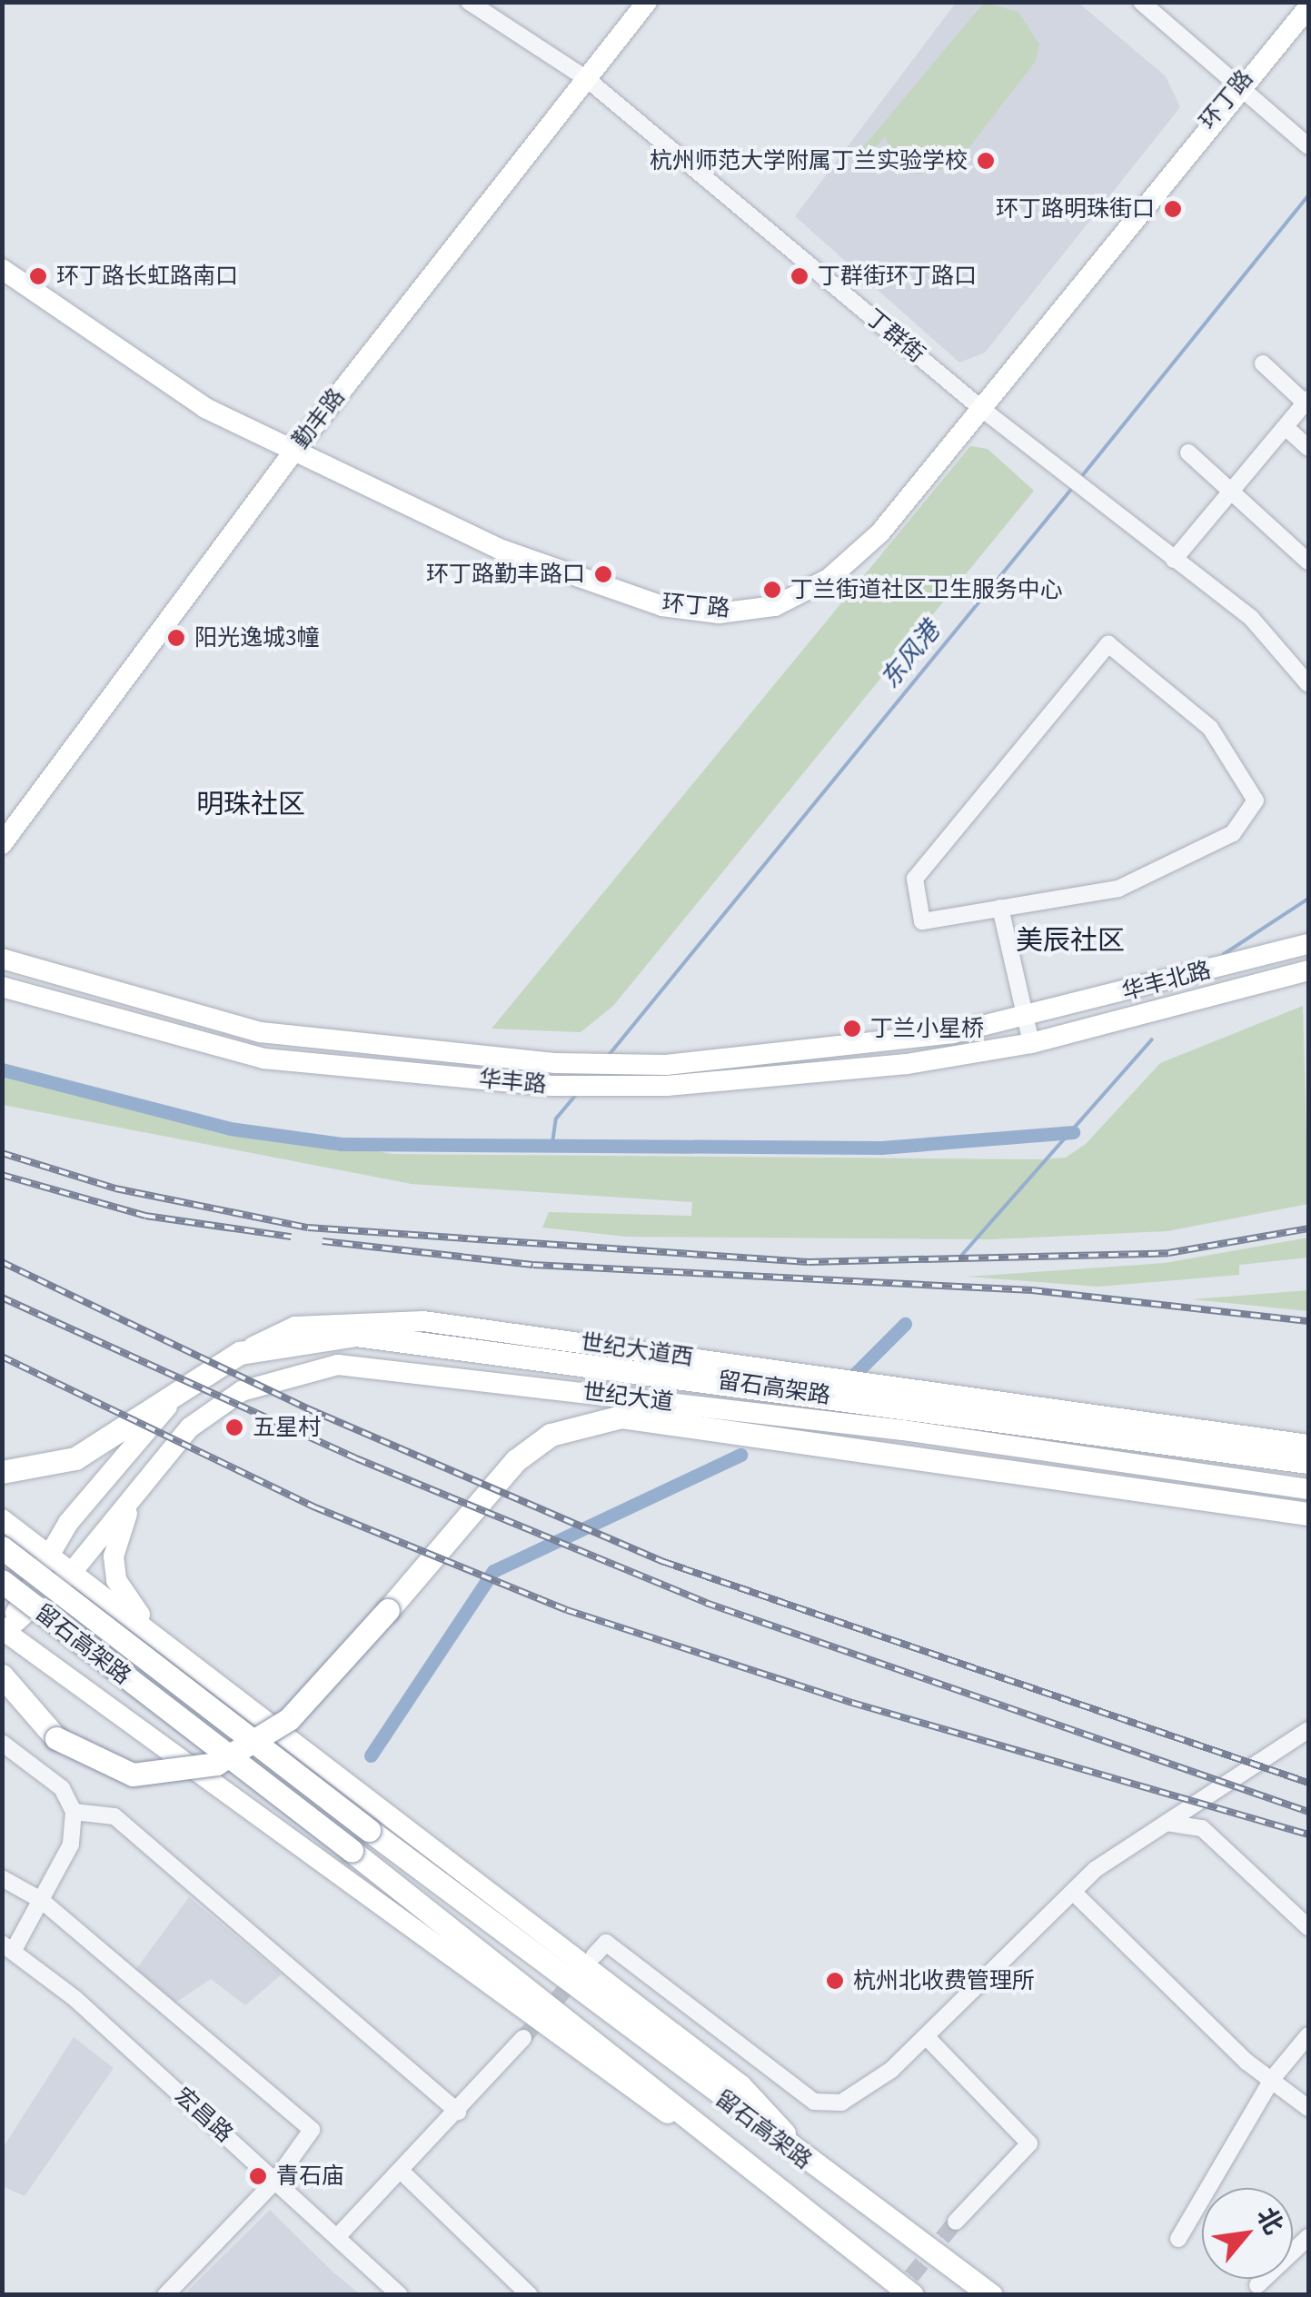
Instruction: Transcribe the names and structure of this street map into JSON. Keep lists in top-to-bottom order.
{
  "streets": {
    "highway": ["留石高架路"],
    "main road": [
      "环丁路",
      "勤丰路",
      "华丰北路",
      "华丰路",
      "世纪大道西",
      "世纪大道"
    ],
    "street": ["丁群街", "宏昌路"]
  },
  "crossings": [
    ["环丁路", "丁群街"],
    ["环丁路", "勤丰路"],
    ["丁群街", "勤丰路"],
    ["华丰北路", "华丰路"],
    ["世纪大道西", "留石高架路"]
  ],
  "districts": ["明珠社区", "美辰社区"],
  "water": ["东风港"],
  "places": [
    "杭州师范大学附属丁兰实验学校",
    "环丁路明珠街口",
    "环丁路长虹路南口",
    "丁群街环丁路口",
    "环丁路勤丰路口",
    "丁兰街道社区卫生服务中心",
    "阳光逸城3幢",
    "丁兰小星桥",
    "五星村",
    "杭州北收费管理所",
    "青石庙"
  ],
  "north": "top right"
}
